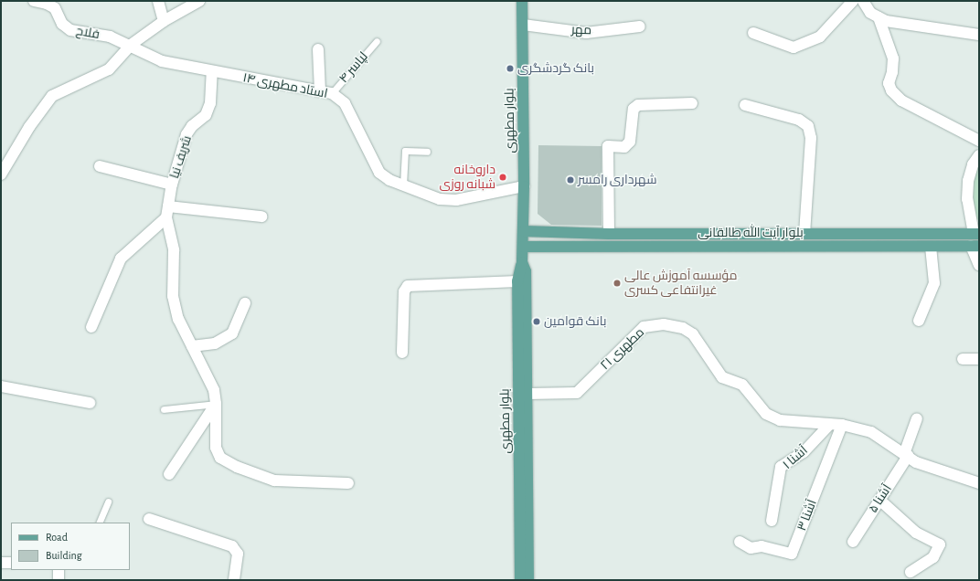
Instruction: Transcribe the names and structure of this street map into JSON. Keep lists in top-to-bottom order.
{
  "streets": {
    "main road": ["بلوار مطهری", "بلوار آیت الله طالقانی"],
    "street": [
      "مهر",
      "فلاح",
      "استاد مطهری ۱۴",
      "شریف نیا",
      "مطهری ۲۱",
      "آشنا ۱",
      "آشنا ۵",
      "آشنا ۳"
    ],
    "lane": ["لپاسر ۴"]
  },
  "crossings": [
    ["مهر", "بلوار مطهری"],
    ["فلاح", "استاد مطهری ۱۴"],
    ["لپاسر ۴", "استاد مطهری ۱۴"],
    ["استاد مطهری ۱۴", "بلوار مطهری"],
    ["استاد مطهری ۱۴", "شریف نیا"],
    ["بلوار مطهری", "بلوار آیت الله طالقانی"],
    ["بلوار مطهری", "مطهری ۲۱"],
    ["مطهری ۲۱", "آشنا ۱"],
    ["مطهری ۲۱", "آشنا ۵"],
    ["مطهری ۲۱", "آشنا ۳"]
  ],
  "places": [
    "بانک گردشگری",
    "داروخانه شبانه روزی",
    "شهرداری رامسر",
    "مؤسسه آموزش عالی غیرانتفاعی کسری",
    "بانک قوامین"
  ],
  "legend": ["Road", "Building"]
}
